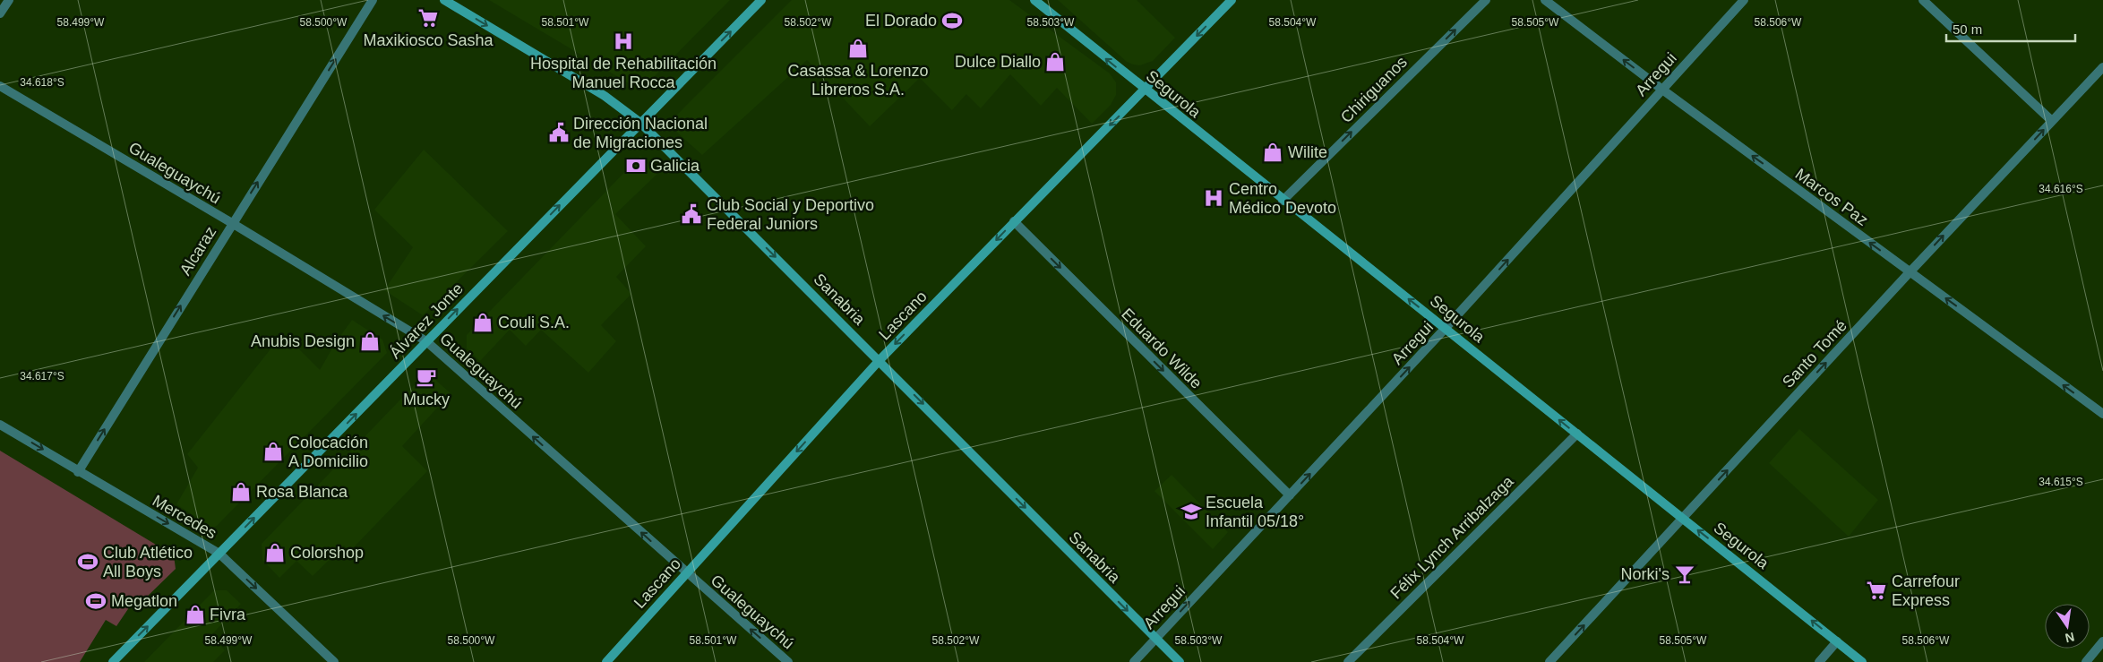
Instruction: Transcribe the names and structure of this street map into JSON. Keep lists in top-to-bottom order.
{
  "streets": {
    "street": [
      "Arregui",
      "Chiriguanos",
      "Segurola",
      "Gualeguaychú",
      "Marcos Paz",
      "Alcaraz",
      "Sanabria",
      "Lascano",
      "Álvarez Jonte",
      "Eduardo Wilde",
      "Santo Tomé",
      "Mercedes",
      "Félix Lynch Arribalzaga"
    ]
  },
  "crossings": [
    ["Arregui", "Segurola"],
    ["Arregui", "Marcos Paz"],
    ["Arregui", "Sanabria"],
    ["Arregui", "Eduardo Wilde"],
    ["Chiriguanos", "Segurola"],
    ["Segurola", "Lascano"],
    ["Segurola", "Santo Tomé"],
    ["Segurola", "Félix Lynch Arribalzaga"],
    ["Gualeguaychú", "Alcaraz"],
    ["Gualeguaychú", "Lascano"],
    ["Gualeguaychú", "Álvarez Jonte"],
    ["Marcos Paz", "Santo Tomé"],
    ["Alcaraz", "Mercedes"],
    ["Sanabria", "Lascano"],
    ["Sanabria", "Álvarez Jonte"],
    ["Lascano", "Eduardo Wilde"],
    ["Álvarez Jonte", "Mercedes"]
  ],
  "one_way": [
    "Arregui",
    "Chiriguanos",
    "Segurola",
    "Gualeguaychú",
    "Marcos Paz",
    "Alcaraz",
    "Sanabria",
    "Lascano",
    "Álvarez Jonte",
    "Eduardo Wilde",
    "Santo Tomé",
    "Mercedes"
  ],
  "places": {
    "supermarket": ["Maxikiosco Sasha", "Carrefour Express"],
    "sports": ["El Dorado", "Club Atlético All Boys", "Megatlon"],
    "hospital": ["Hospital de Rehabilitación Manuel Rocca", "Centro Médico Devoto"],
    "shop": [
      "Casassa & Lorenzo Libreros S.A.",
      "Dulce Diallo",
      "Wilite",
      "Couli S.A.",
      "Anubis Design",
      "Colocación A Domicilio",
      "Rosa Blanca",
      "Colorshop",
      "Fivra"
    ],
    "public building": ["Dirección Nacional de Migraciones", "Club Social y Deportivo Federal Juniors"],
    "bank": ["Galicia"],
    "cafe": ["Mucky"],
    "school or university": ["Escuela Infantil 05/18°"],
    "bar": ["Norki's"]
  },
  "scale_bar": "50 m",
  "north": "bottom",
  "coordinates": [
    "58.499°W",
    "58.500°W",
    "58.501°W",
    "58.502°W",
    "58.503°W",
    "58.504°W",
    "58.505°W",
    "58.506°W",
    "34.618°S",
    "34.616°S",
    "34.617°S",
    "34.615°S"
  ]
}
